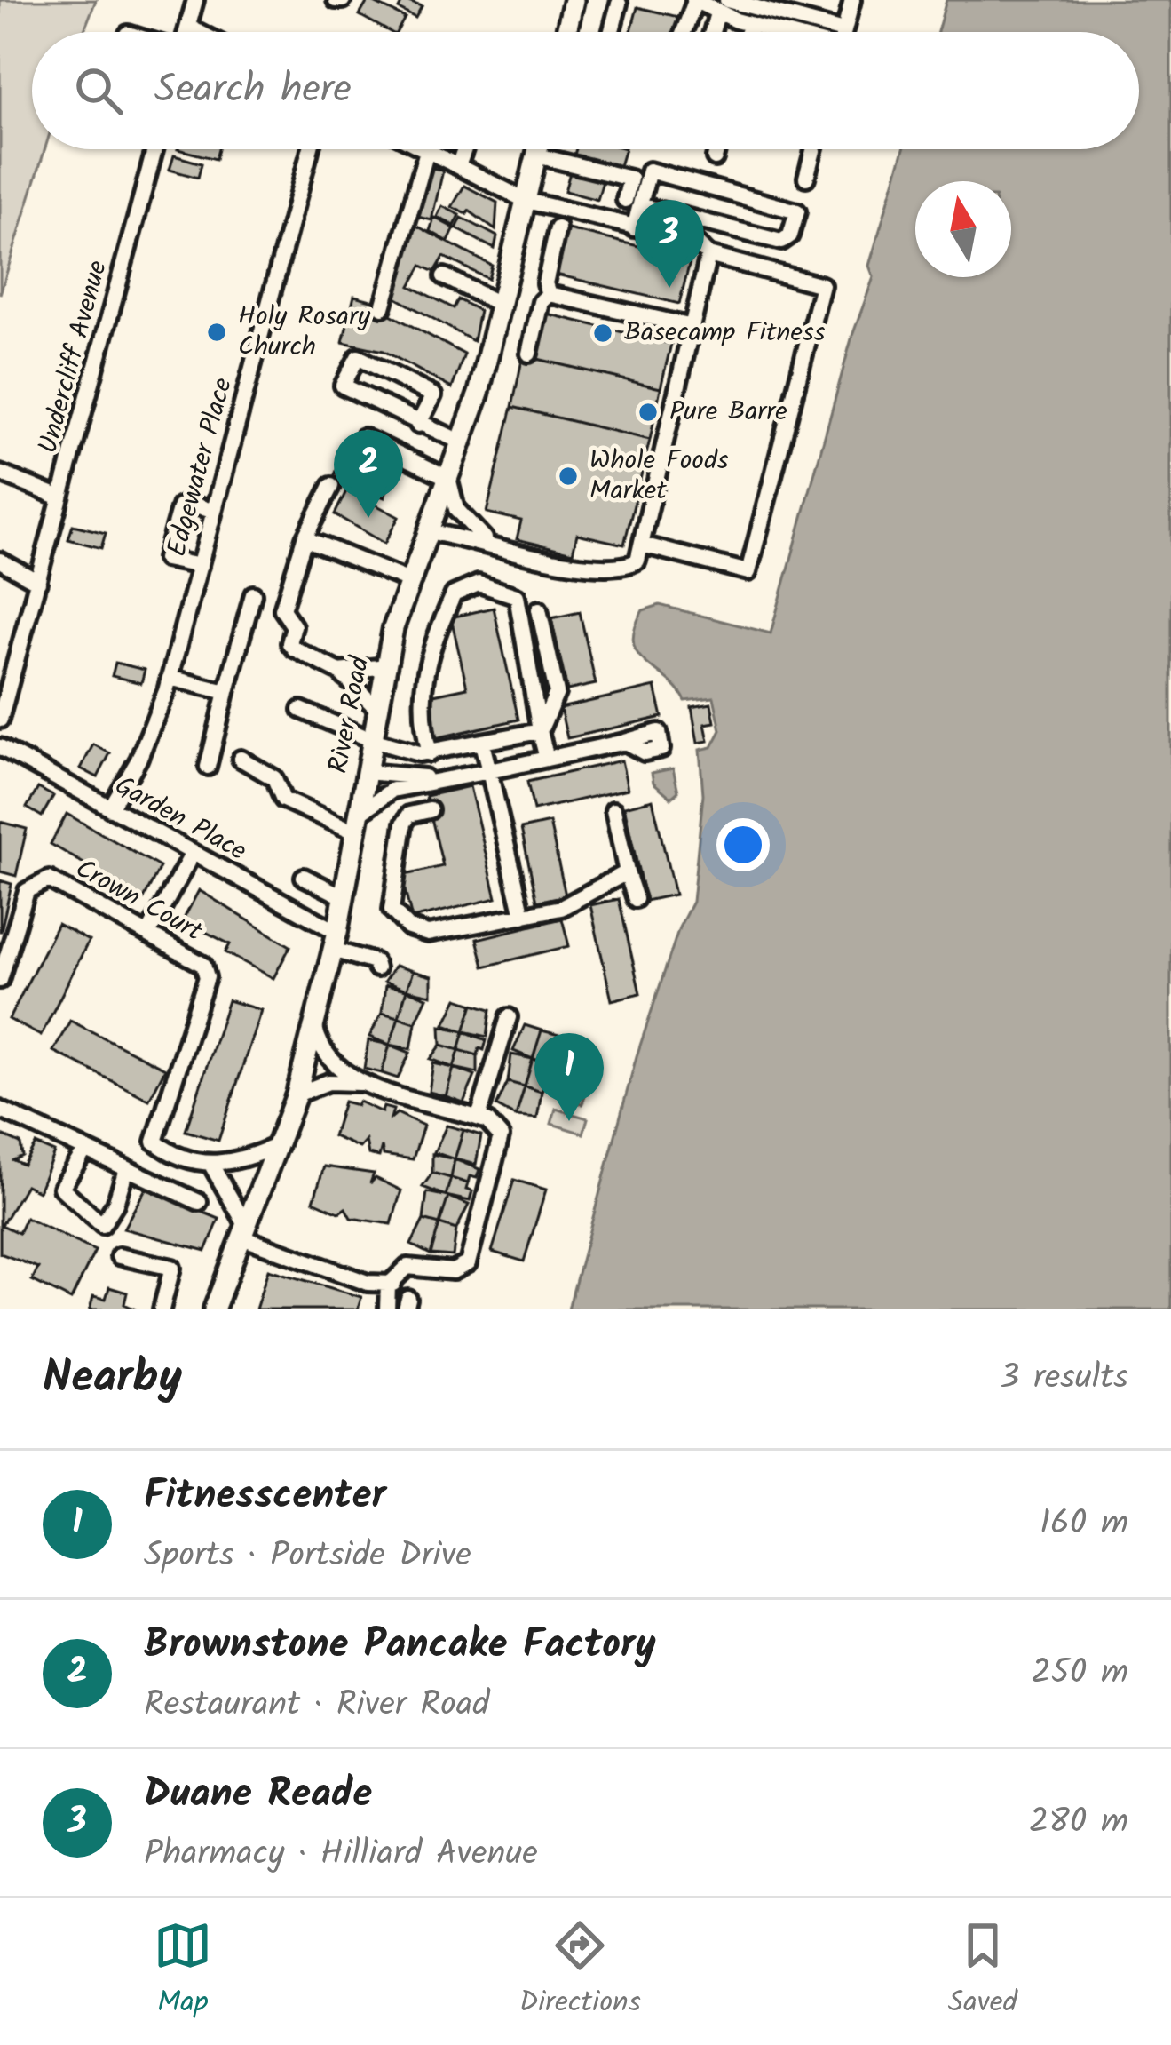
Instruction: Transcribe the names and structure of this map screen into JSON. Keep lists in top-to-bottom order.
{
  "streets": {
    "main road": ["River Road"],
    "street": [
      "Undercliff Avenue",
      "Edgewater Place",
      "Garden Place",
      "Crown Court"
    ]
  },
  "crossings": [
    ["Edgewater Place", "Garden Place"],
    ["River Road", "Garden Place"]
  ],
  "places": [
    "Holy Rosary Church",
    "Basecamp Fitness",
    "Pure Barre",
    "Whole Foods Market"
  ],
  "north": "top",
  "page": {
    "search": "Search here",
    "pins": ["3", "2", "1"],
    "heading": ["Nearby", "3 results"],
    "list": [
      {
        "mark": "1",
        "name": "Fitnesscenter",
        "note": "Sports · Portside Drive",
        "value": "160 m"
      },
      {
        "mark": "2",
        "name": "Brownstone Pancake Factory",
        "note": "Restaurant · River Road",
        "value": "250 m"
      },
      {
        "mark": "3",
        "name": "Duane Reade",
        "note": "Pharmacy · Hilliard Avenue",
        "value": "280 m"
      }
    ],
    "nav": ["Map", "Directions", "Saved"]
  }
}
